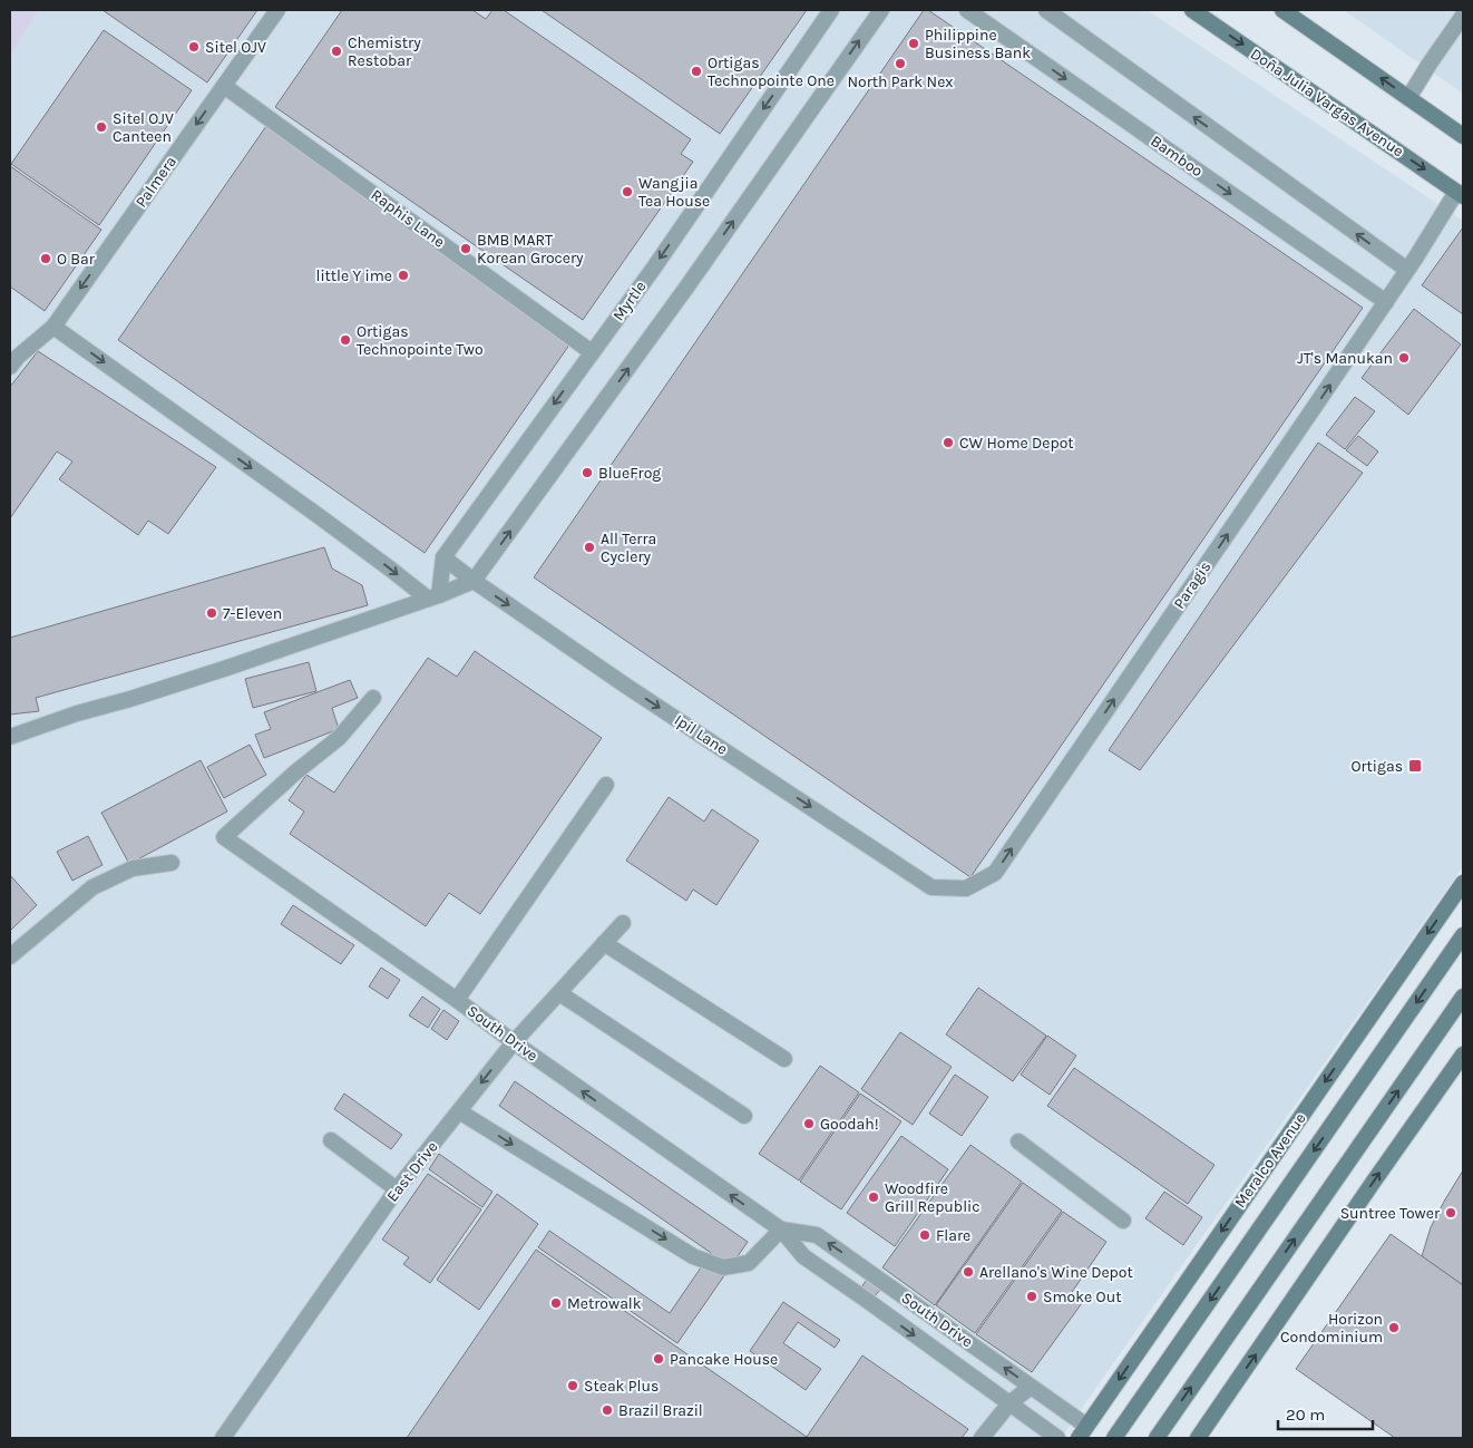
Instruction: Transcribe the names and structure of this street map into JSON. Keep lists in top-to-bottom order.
{
  "streets": {
    "main road": ["Doña Julia Vargas Avenue", "Meralco Avenue"],
    "lane": [
      "Bamboo",
      "Palmera",
      "Raphis Lane",
      "Myrtle",
      "Paragis",
      "Ipil Lane",
      "South Drive",
      "East Drive"
    ]
  },
  "crossings": [
    ["Doña Julia Vargas Avenue", "Paragis"],
    ["Bamboo", "Paragis"],
    ["Palmera", "Raphis Lane"],
    ["Raphis Lane", "Myrtle"],
    ["Myrtle", "Ipil Lane"],
    ["Paragis", "Ipil Lane"],
    ["South Drive", "Meralco Avenue"],
    ["South Drive", "East Drive"]
  ],
  "one_way": ["Palmera", "Paragis", "Ipil Lane"],
  "places": {
    "other": [
      "Philippine Business Bank",
      "Sitel OJV",
      "Chemistry Restobar",
      "North Park Nex",
      "Ortigas Technopointe One",
      "Sitel OJV Canteen",
      "Wangjia Tea House",
      "BMB MART Korean Grocery",
      "O Bar",
      "little Y ime",
      "Ortigas Technopointe Two",
      "JT's Manukan",
      "CW Home Depot",
      "BlueFrog",
      "All Terra Cyclery",
      "7-Eleven",
      "Goodah!",
      "Woodfire Grill Republic",
      "Suntree Tower",
      "Flare",
      "Arellano's Wine Depot",
      "Smoke Out",
      "Metrowalk",
      "Horizon Condominium",
      "Pancake House",
      "Steak Plus",
      "Brazil Brazil"
    ],
    "transit": ["Ortigas"]
  },
  "scale_bar": "20 m"
}
